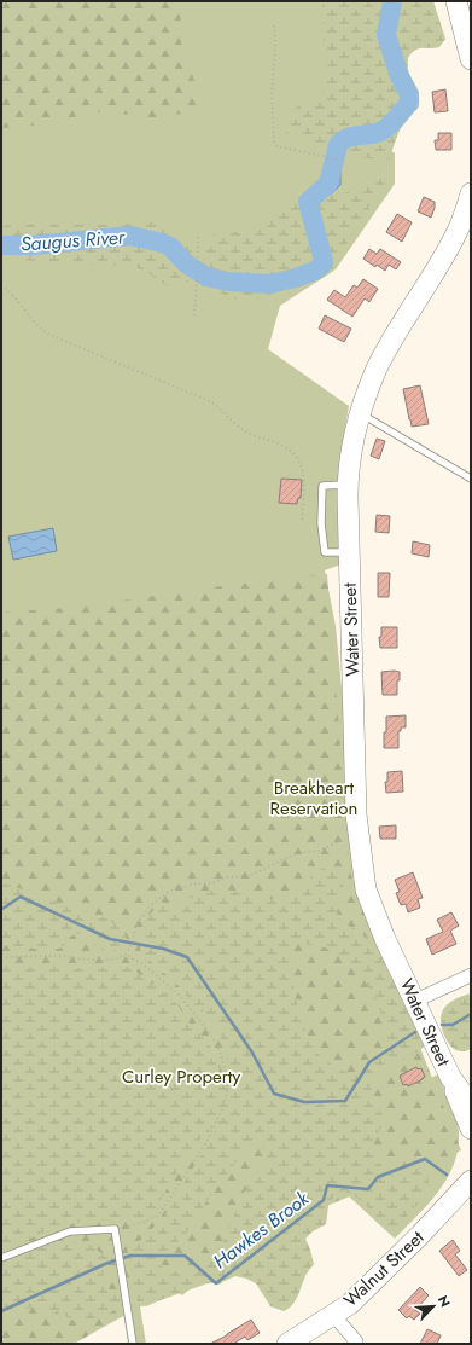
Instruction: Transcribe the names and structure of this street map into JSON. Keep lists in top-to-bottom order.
{
  "streets": {
    "main road": ["Water Street", "Walnut Street"]
  },
  "water": ["Saugus River", "Hawkes Brook"],
  "parks": ["Breakheart Reservation", "Curley Property"],
  "north": "top right"
}
